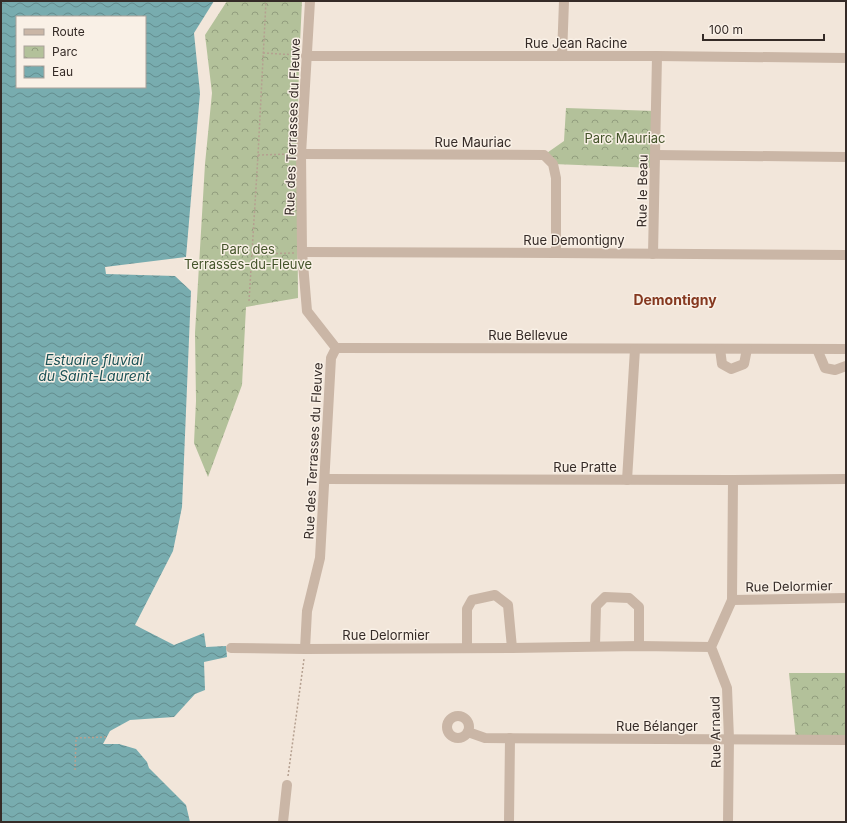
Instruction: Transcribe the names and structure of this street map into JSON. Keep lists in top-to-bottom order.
{
  "streets": {
    "street": [
      "Rue Jean Racine",
      "Rue des Terrasses du Fleuve",
      "Rue Mauriac",
      "Rue le Beau",
      "Rue Demontigny",
      "Rue Bellevue",
      "Rue Pratte",
      "Rue Delormier",
      "Rue Bélanger",
      "Rue Arnaud"
    ]
  },
  "crossings": [
    ["Rue Jean Racine", "Rue des Terrasses du Fleuve"],
    ["Rue Jean Racine", "Rue le Beau"],
    ["Rue des Terrasses du Fleuve", "Rue Mauriac"],
    ["Rue des Terrasses du Fleuve", "Rue Demontigny"],
    ["Rue des Terrasses du Fleuve", "Rue Bellevue"],
    ["Rue des Terrasses du Fleuve", "Rue Pratte"],
    ["Rue des Terrasses du Fleuve", "Rue Delormier"],
    ["Rue Mauriac", "Rue Demontigny"],
    ["Rue le Beau", "Rue Demontigny"],
    ["Rue Delormier", "Rue Arnaud"],
    ["Rue Bélanger", "Rue Arnaud"]
  ],
  "districts": ["Demontigny"],
  "water": ["Estuaire fluvial du Saint-Laurent"],
  "parks": ["Parc Mauriac", "Parc des Terrasses-du-Fleuve"],
  "legend": ["Route", "Parc", "Eau"],
  "scale_bar": "100 m"
}
